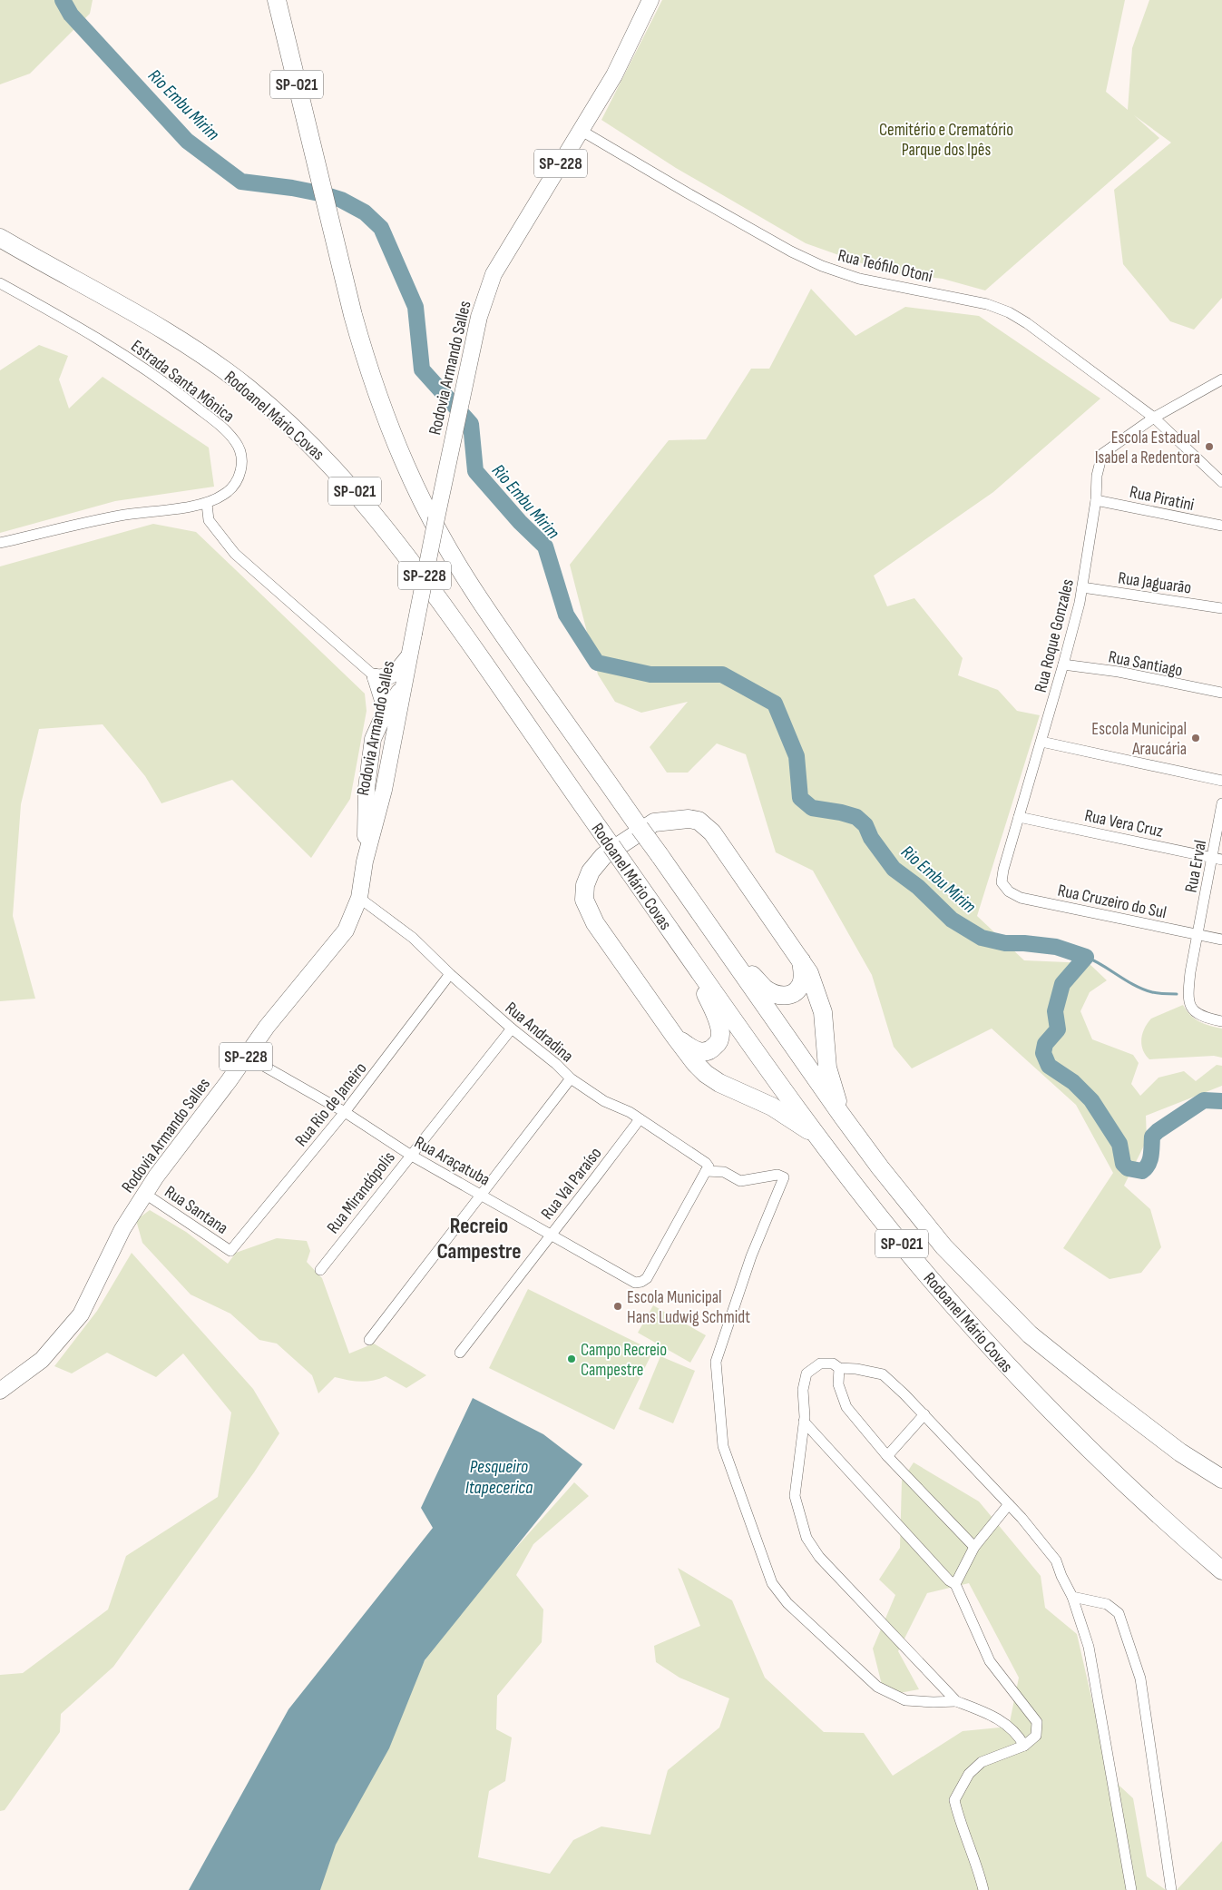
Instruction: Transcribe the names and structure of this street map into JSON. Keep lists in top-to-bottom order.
{
  "streets": {
    "highway": ["SP-021", "Rodoanel Mário Covas"],
    "main road": ["SP-228", "Rodovia Armando Salles"],
    "street": [
      "Rua Teófilo Otoni",
      "Estrada Santa Mônica",
      "Rua Piratini",
      "Rua Jaguarão",
      "Rua Roque Gonzales",
      "Rua Santiago",
      "Rua Vera Cruz",
      "Rua Erval",
      "Rua Cruzeiro do Sul",
      "Rua Andradina",
      "Rua Rio de Janeiro",
      "Rua Araçatuba",
      "Rua Val Paraíso",
      "Rua Mirandópolis",
      "Rua Santana"
    ]
  },
  "crossings": [
    ["Rua Teófilo Otoni", "Rodovia Armando Salles"],
    ["Rua Teófilo Otoni", "Rua Roque Gonzales"],
    ["Rodovia Armando Salles", "Rua Andradina"],
    ["Rodovia Armando Salles", "Rua Araçatuba"],
    ["Rodovia Armando Salles", "Rua Santana"],
    ["Rua Piratini", "Rua Roque Gonzales"],
    ["Rua Jaguarão", "Rua Roque Gonzales"],
    ["Rua Roque Gonzales", "Rua Santiago"],
    ["Rua Roque Gonzales", "Rua Vera Cruz"],
    ["Rua Roque Gonzales", "Rua Cruzeiro do Sul"],
    ["Rua Vera Cruz", "Rua Erval"],
    ["Rua Erval", "Rua Cruzeiro do Sul"],
    ["Rua Andradina", "Rua Rio de Janeiro"],
    ["Rua Andradina", "Rua Araçatuba"],
    ["Rua Andradina", "Rua Val Paraíso"],
    ["Rua Andradina", "Rua Mirandópolis"],
    ["Rua Rio de Janeiro", "Rua Araçatuba"],
    ["Rua Rio de Janeiro", "Rua Santana"],
    ["Rua Araçatuba", "Rua Val Paraíso"],
    ["Rua Araçatuba", "Rua Mirandópolis"]
  ],
  "districts": ["Recreio Campestre"],
  "water": ["Rio Embu Mirim", "Pesqueiro Itapecerica"],
  "parks": ["Cemitério e Crematório Parque dos Ipês"],
  "places": [
    "Escola Estadual Isabel a Redentora",
    "Escola Municipal Araucária",
    "Escola Municipal Hans Ludwig Schmidt",
    "Campo Recreio Campestre"
  ]
}
